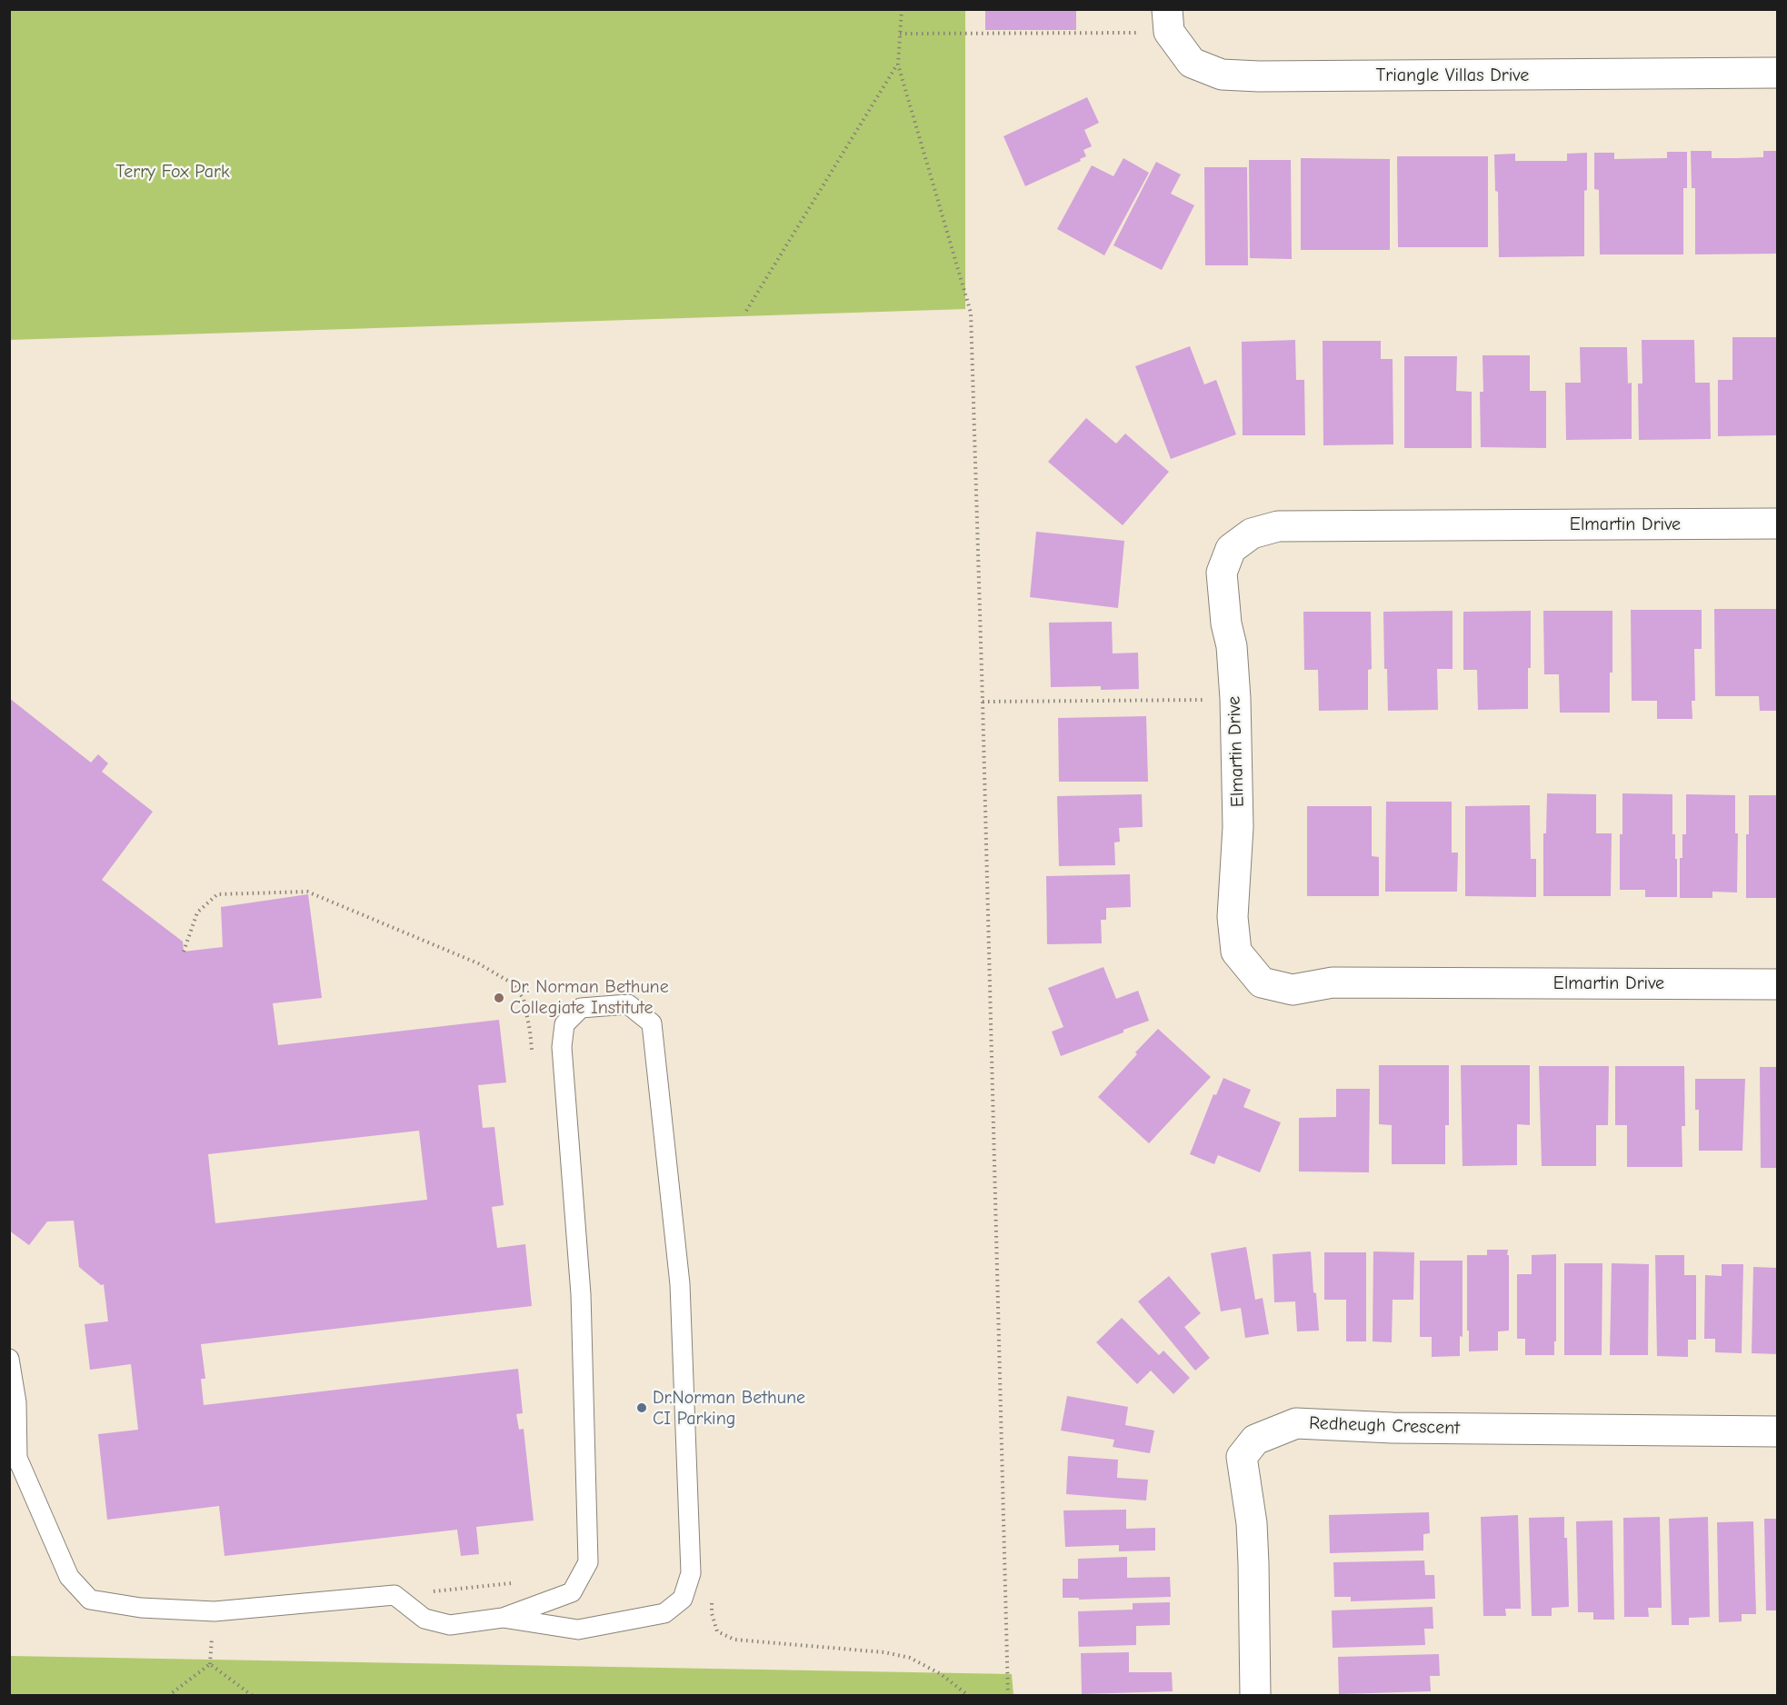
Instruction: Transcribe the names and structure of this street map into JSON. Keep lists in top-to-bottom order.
{
  "streets": {
    "street": ["Triangle Villas Drive", "Elmartin Drive", "Redheugh Crescent"]
  },
  "parks": ["Terry Fox Park"],
  "places": ["Dr. Norman Bethune Collegiate Institute", "Dr.Norman Bethune CI Parking"]
}
